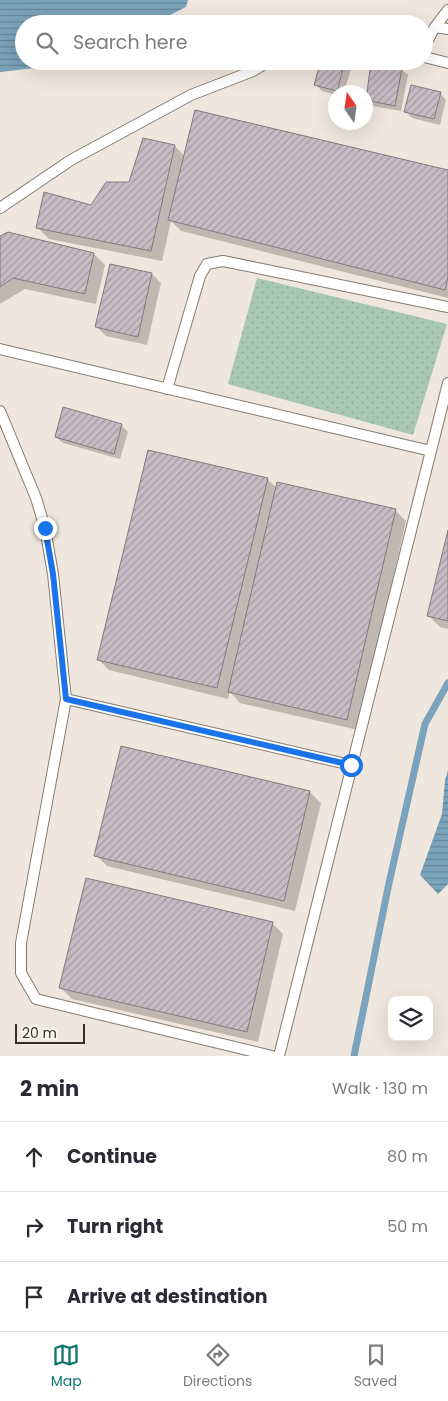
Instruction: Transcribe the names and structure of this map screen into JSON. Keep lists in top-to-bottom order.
{
  "scale_bar": "20 m",
  "north": "top",
  "page": {
    "search": "Search here",
    "scale": "20 m",
    "heading": ["2 min", "Walk · 130 m"],
    "list": [
      ["Continue", "80 m"],
      ["Turn right", "50 m"],
      "Arrive at destination"
    ],
    "nav": ["Map", "Directions", "Saved"]
  }
}
